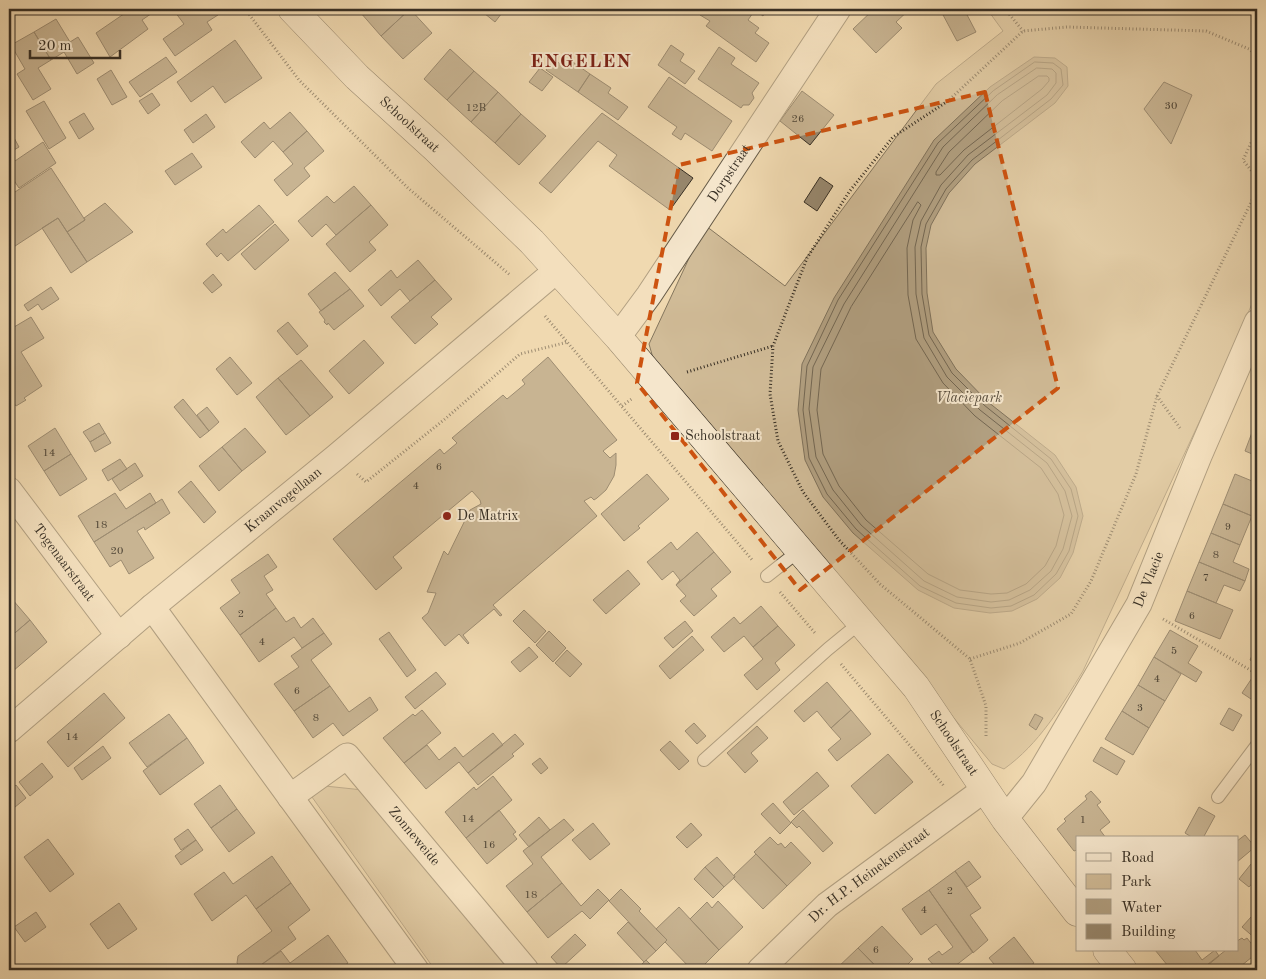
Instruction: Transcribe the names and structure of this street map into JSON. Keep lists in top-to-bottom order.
{
  "streets": {
    "street": [
      "Schoolstraat",
      "Dorpstraat",
      "Kraanvogellaan",
      "Togenaarstraat",
      "De Vlacie",
      "Zonneweide",
      "Dr. H.P. Heinekenstraat"
    ]
  },
  "crossings": [
    ["Schoolstraat", "Dorpstraat"],
    ["Schoolstraat", "Kraanvogellaan"],
    ["Schoolstraat", "De Vlacie"],
    ["Schoolstraat", "Dr. H.P. Heinekenstraat"],
    ["Kraanvogellaan", "Togenaarstraat"]
  ],
  "districts": ["ENGELEN"],
  "parks": ["Vlaciepark"],
  "places": {
    "transit": ["Schoolstraat"],
    "other": ["De Matrix"]
  },
  "house_numbers": [
    "30",
    "12B",
    "26",
    "14",
    "6",
    "4",
    "18",
    "9",
    "20",
    "8",
    "7",
    "2",
    "6",
    "4",
    "5",
    "4",
    "6",
    "3",
    "8",
    "14",
    "14",
    "1",
    "16",
    "2",
    "18",
    "4",
    "6"
  ],
  "legend": [
    "Road",
    "Park",
    "Water",
    "Building"
  ],
  "scale_bar": "20 m"
}
